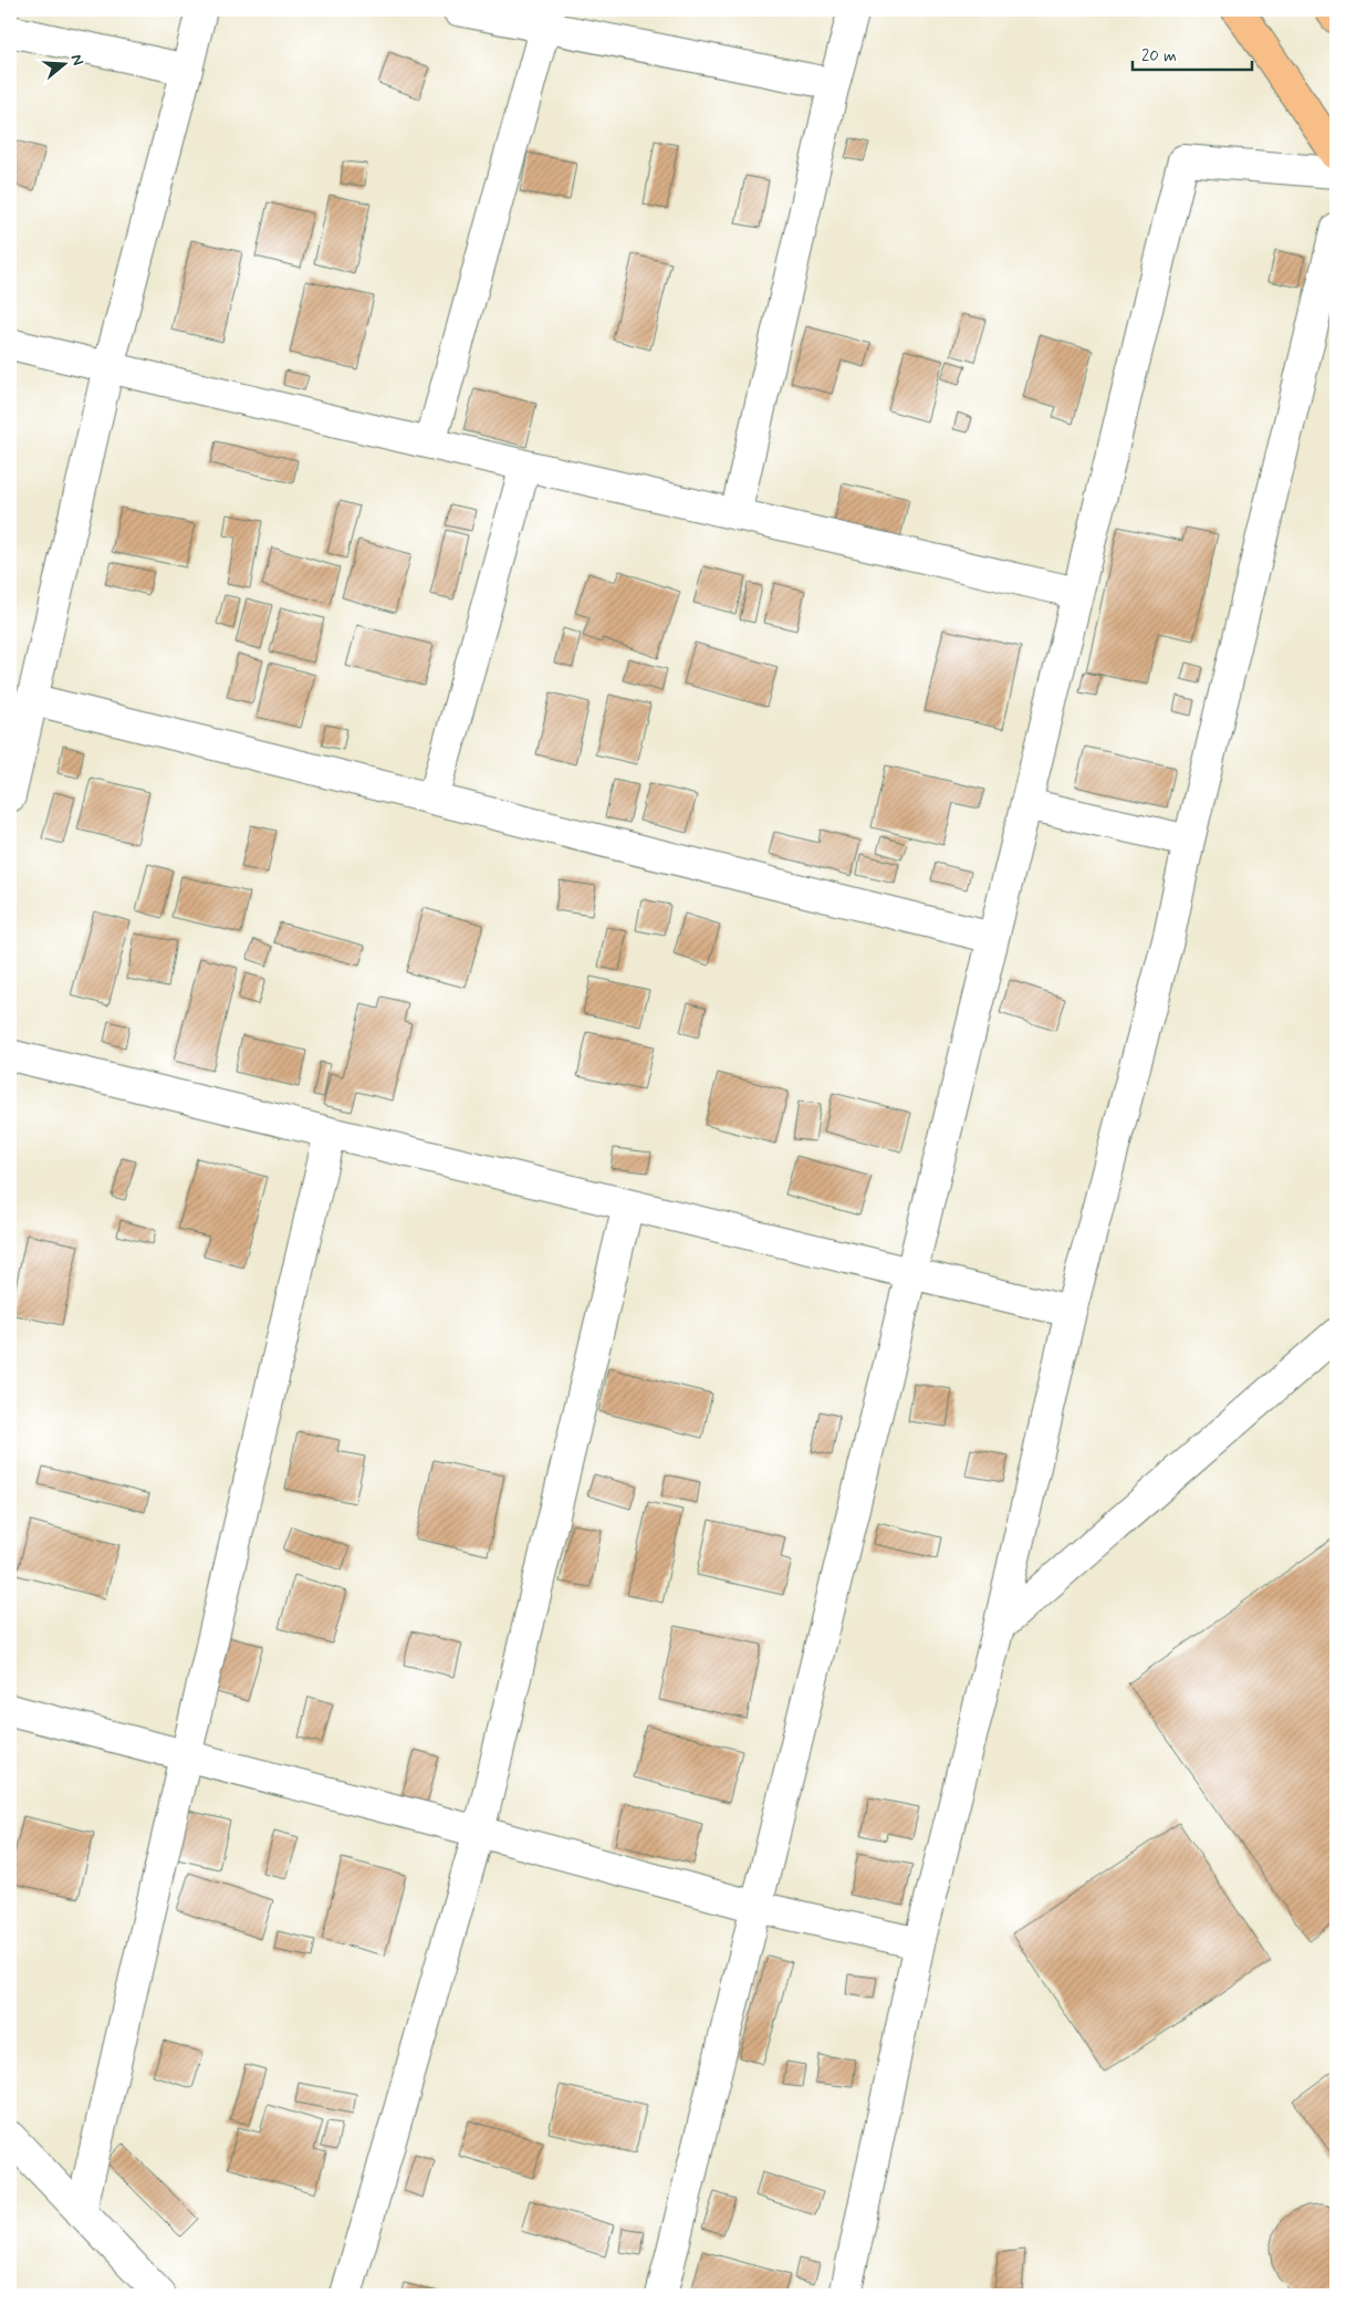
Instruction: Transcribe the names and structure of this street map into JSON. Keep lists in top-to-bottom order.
{
  "scale_bar": "20 m",
  "north": "right"
}
